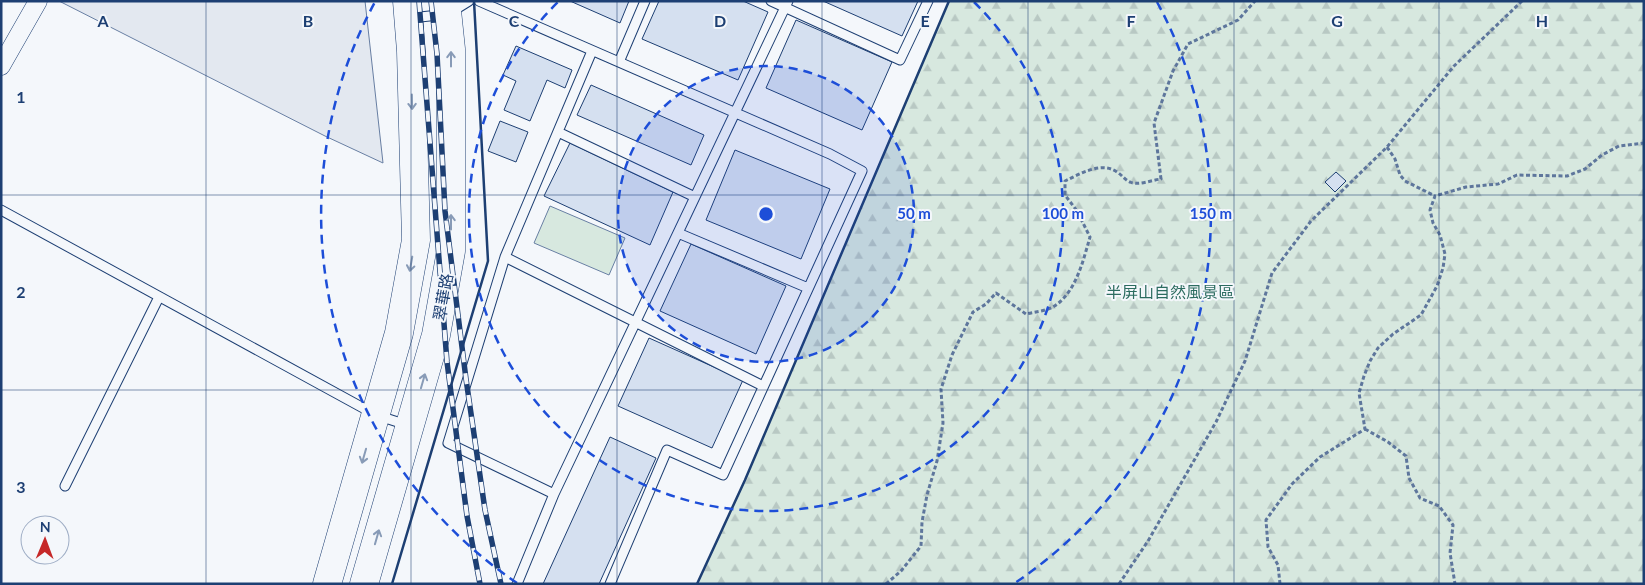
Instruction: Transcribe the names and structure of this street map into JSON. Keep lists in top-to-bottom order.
{
  "streets": {
    "main road": ["翠華路"]
  },
  "parks": ["半屏山自然風景區"],
  "north": "top",
  "grid": {
    "columns": [
      "A",
      "B",
      "C",
      "D",
      "E",
      "F",
      "G",
      "H"
    ],
    "rows": ["1", "2", "3"]
  },
  "rings": ["50 m", "100 m", "150 m"]
}
